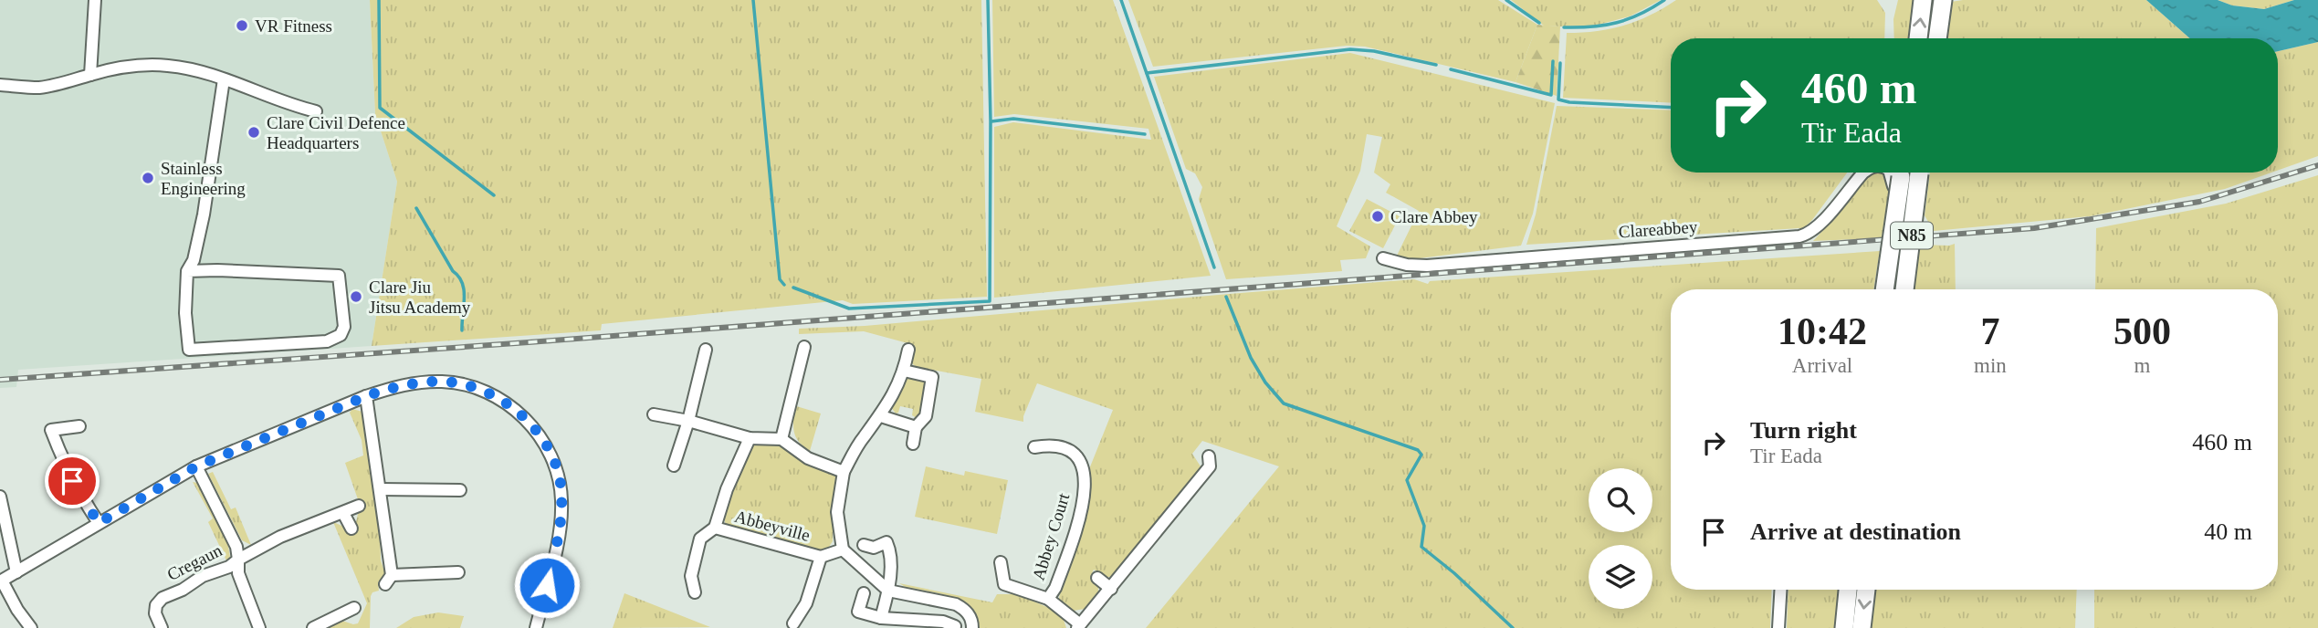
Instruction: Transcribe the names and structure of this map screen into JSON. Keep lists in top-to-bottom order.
{
  "streets": {
    "main road": ["N85"],
    "street": [
      "Clareabbey",
      "Abbeyville",
      "Abbey Court",
      "Cregaun"
    ]
  },
  "places": [
    "VR Fitness",
    "Clare Civil Defence Headquarters",
    "Stainless Engineering",
    "Clare Abbey",
    "Clare Jiu Jitsu Academy"
  ],
  "page": {
    "turn": ["460 m", "Tir Eada"],
    "eta": [
      "10:42",
      "Arrival",
      "7",
      "min",
      "500",
      "m"
    ],
    "list": [
      {
        "name": "Turn right",
        "note": "Tir Eada",
        "value": "460 m"
      },
      {
        "name": "Arrive at destination",
        "value": "40 m"
      }
    ]
  }
}
